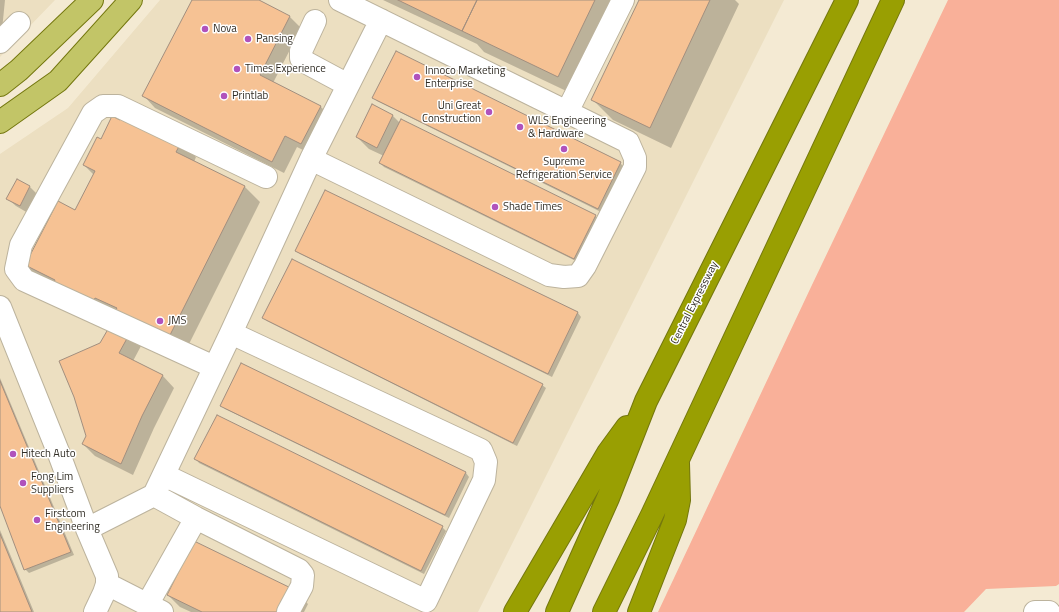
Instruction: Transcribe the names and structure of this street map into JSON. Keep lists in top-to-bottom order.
{
  "streets": {
    "highway": ["Central Expressway"]
  },
  "places": [
    "Nova",
    "Pansing",
    "Times Experience",
    "Innoco Marketing Enterprise",
    "Printlab",
    "Uni Great Construction",
    "WLS Engineering & Hardware",
    "Supreme Refrigeration Service",
    "Shade Times",
    "JMS",
    "Hitech Auto",
    "Fong Lim Suppliers",
    "Firstcom Engineering"
  ]
}
